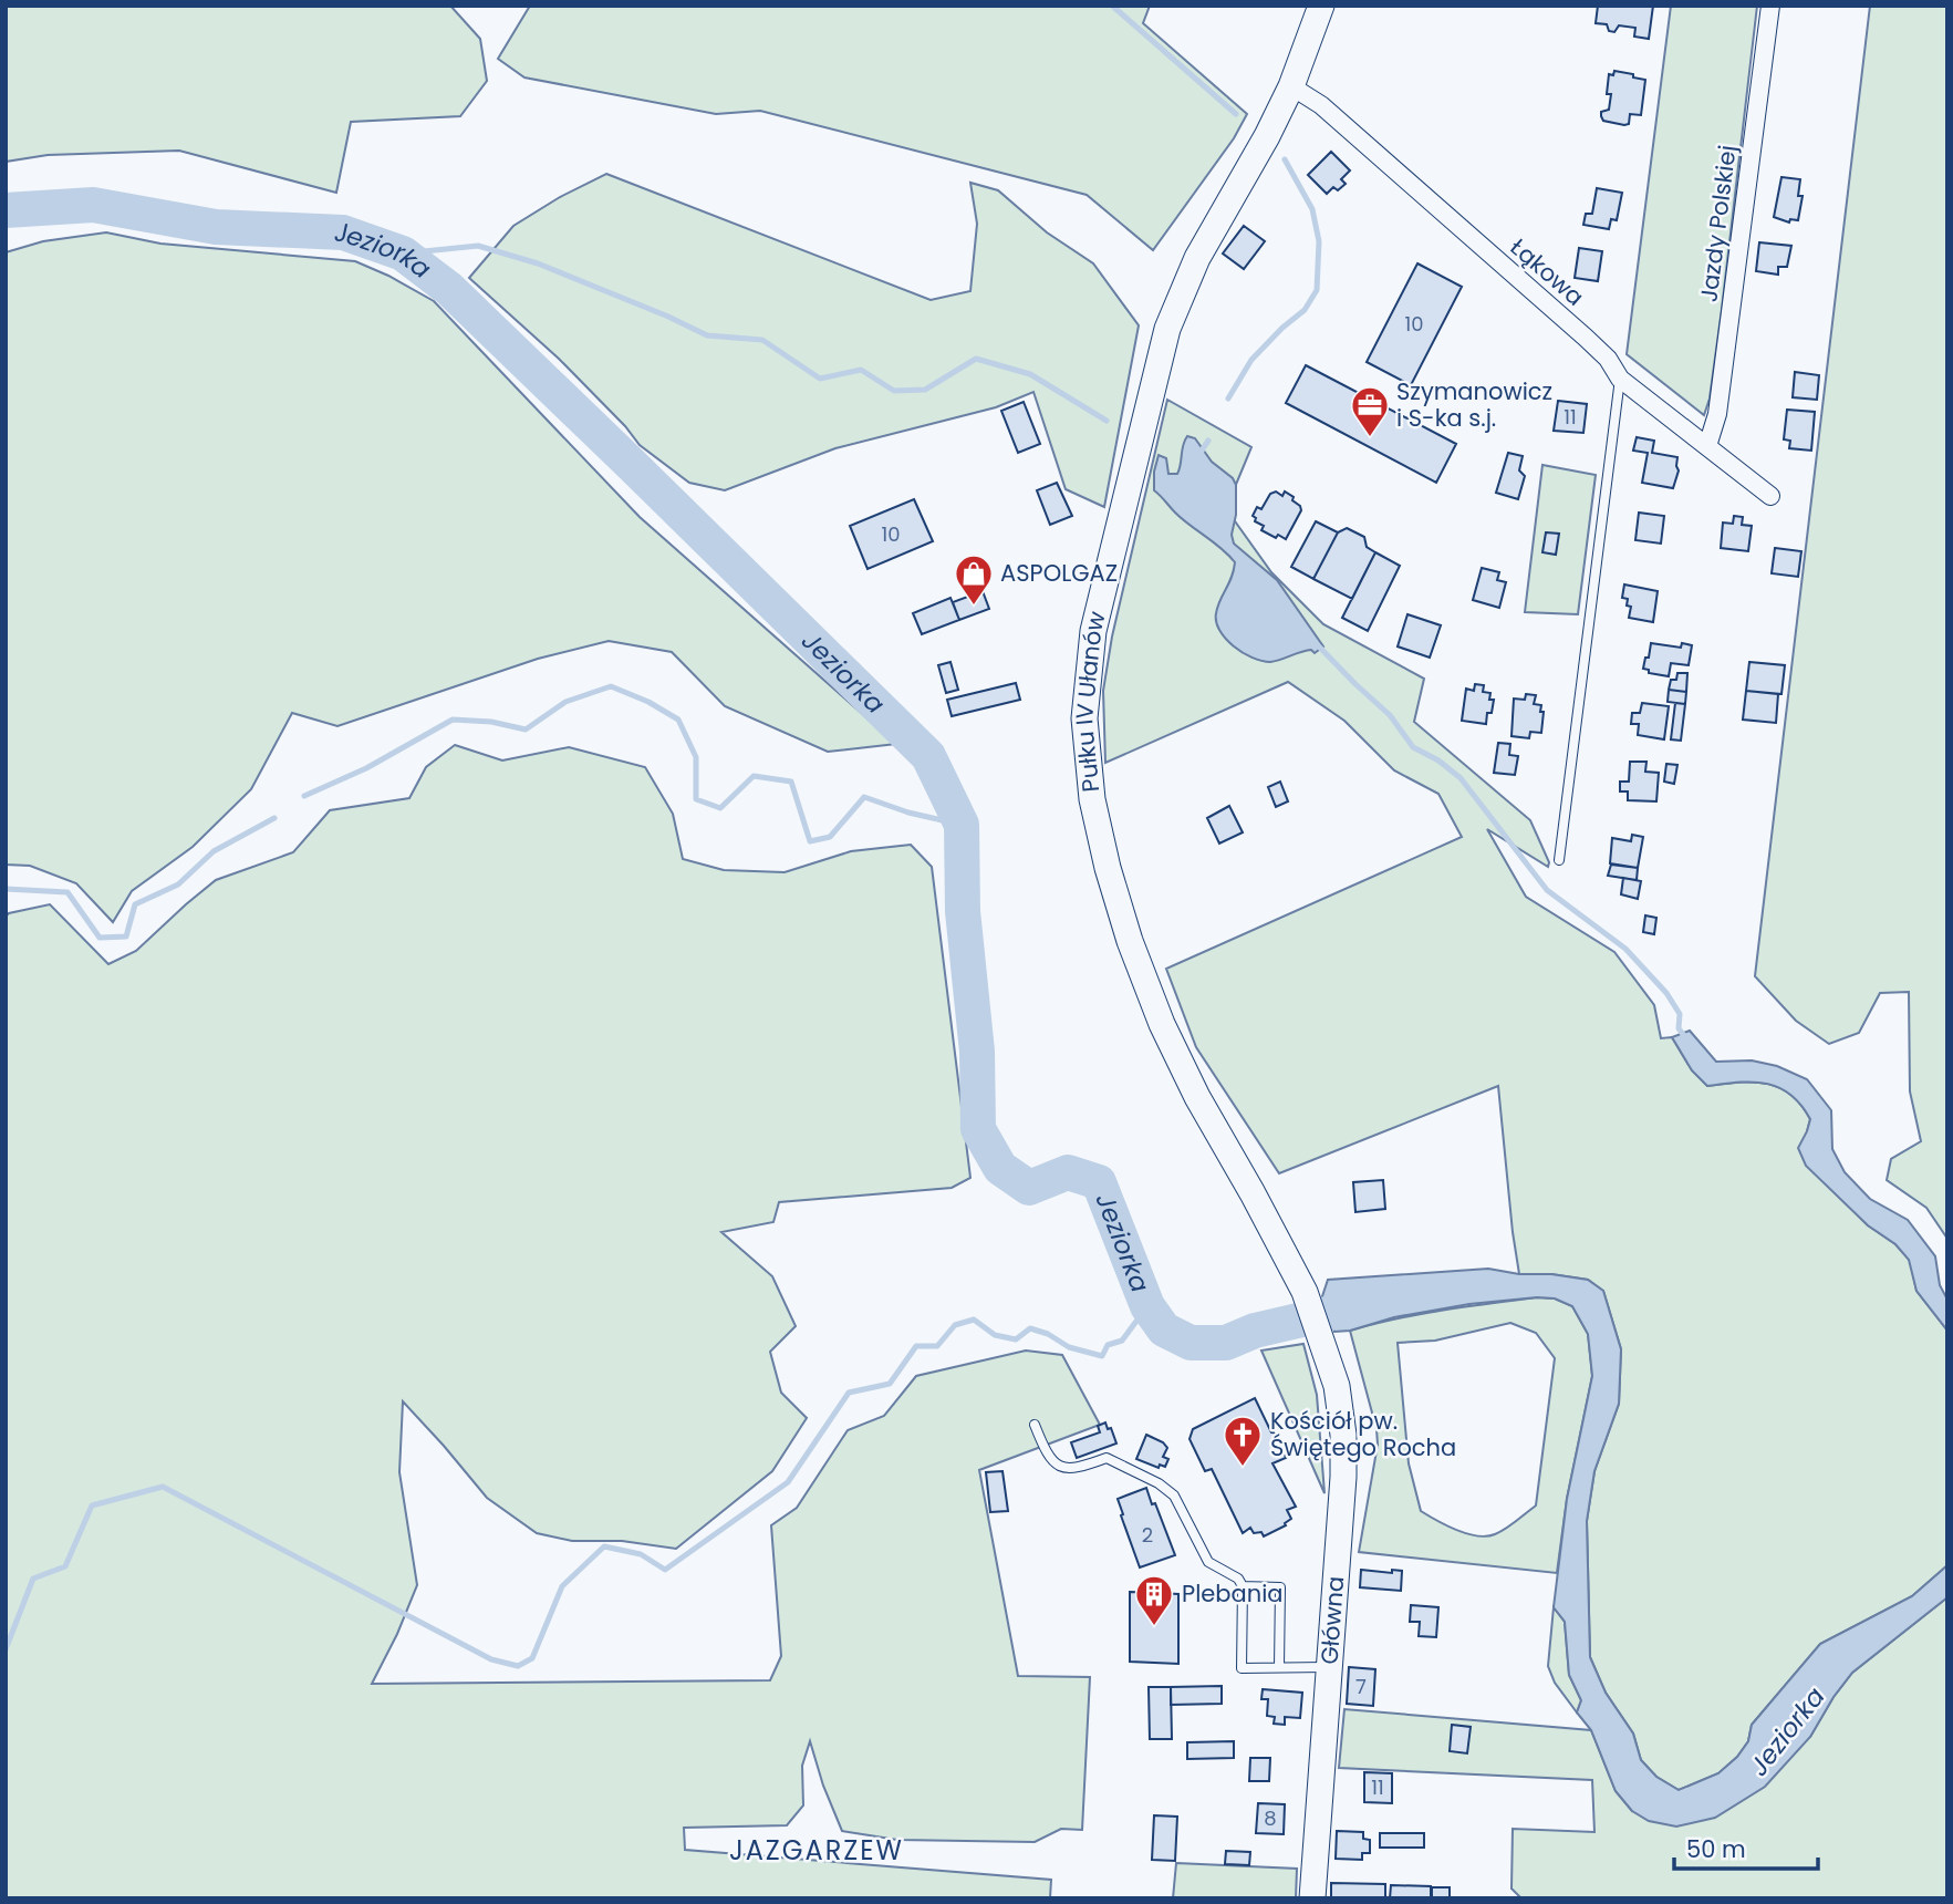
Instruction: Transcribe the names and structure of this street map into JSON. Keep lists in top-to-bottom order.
{
  "streets": {
    "street": [
      "Jazdy Polskiej",
      "Łąkowa",
      "Pułku IV Ułanów",
      "Główna"
    ]
  },
  "crossings": [
    ["Jazdy Polskiej", "Łąkowa"],
    ["Łąkowa", "Pułku IV Ułanów"],
    ["Pułku IV Ułanów", "Główna"]
  ],
  "districts": ["JAZGARZEW"],
  "water": ["Jeziorka"],
  "places": {
    "office": ["Szymanowicz i S-ka s.j."],
    "shop": ["ASPOLGAZ"],
    "church": ["Kościół pw. Świętego Rocha"],
    "building": ["Plebania"]
  },
  "house_numbers": [
    "10",
    "11",
    "10",
    "2",
    "7",
    "11",
    "8"
  ],
  "scale_bar": "50 m"
}
